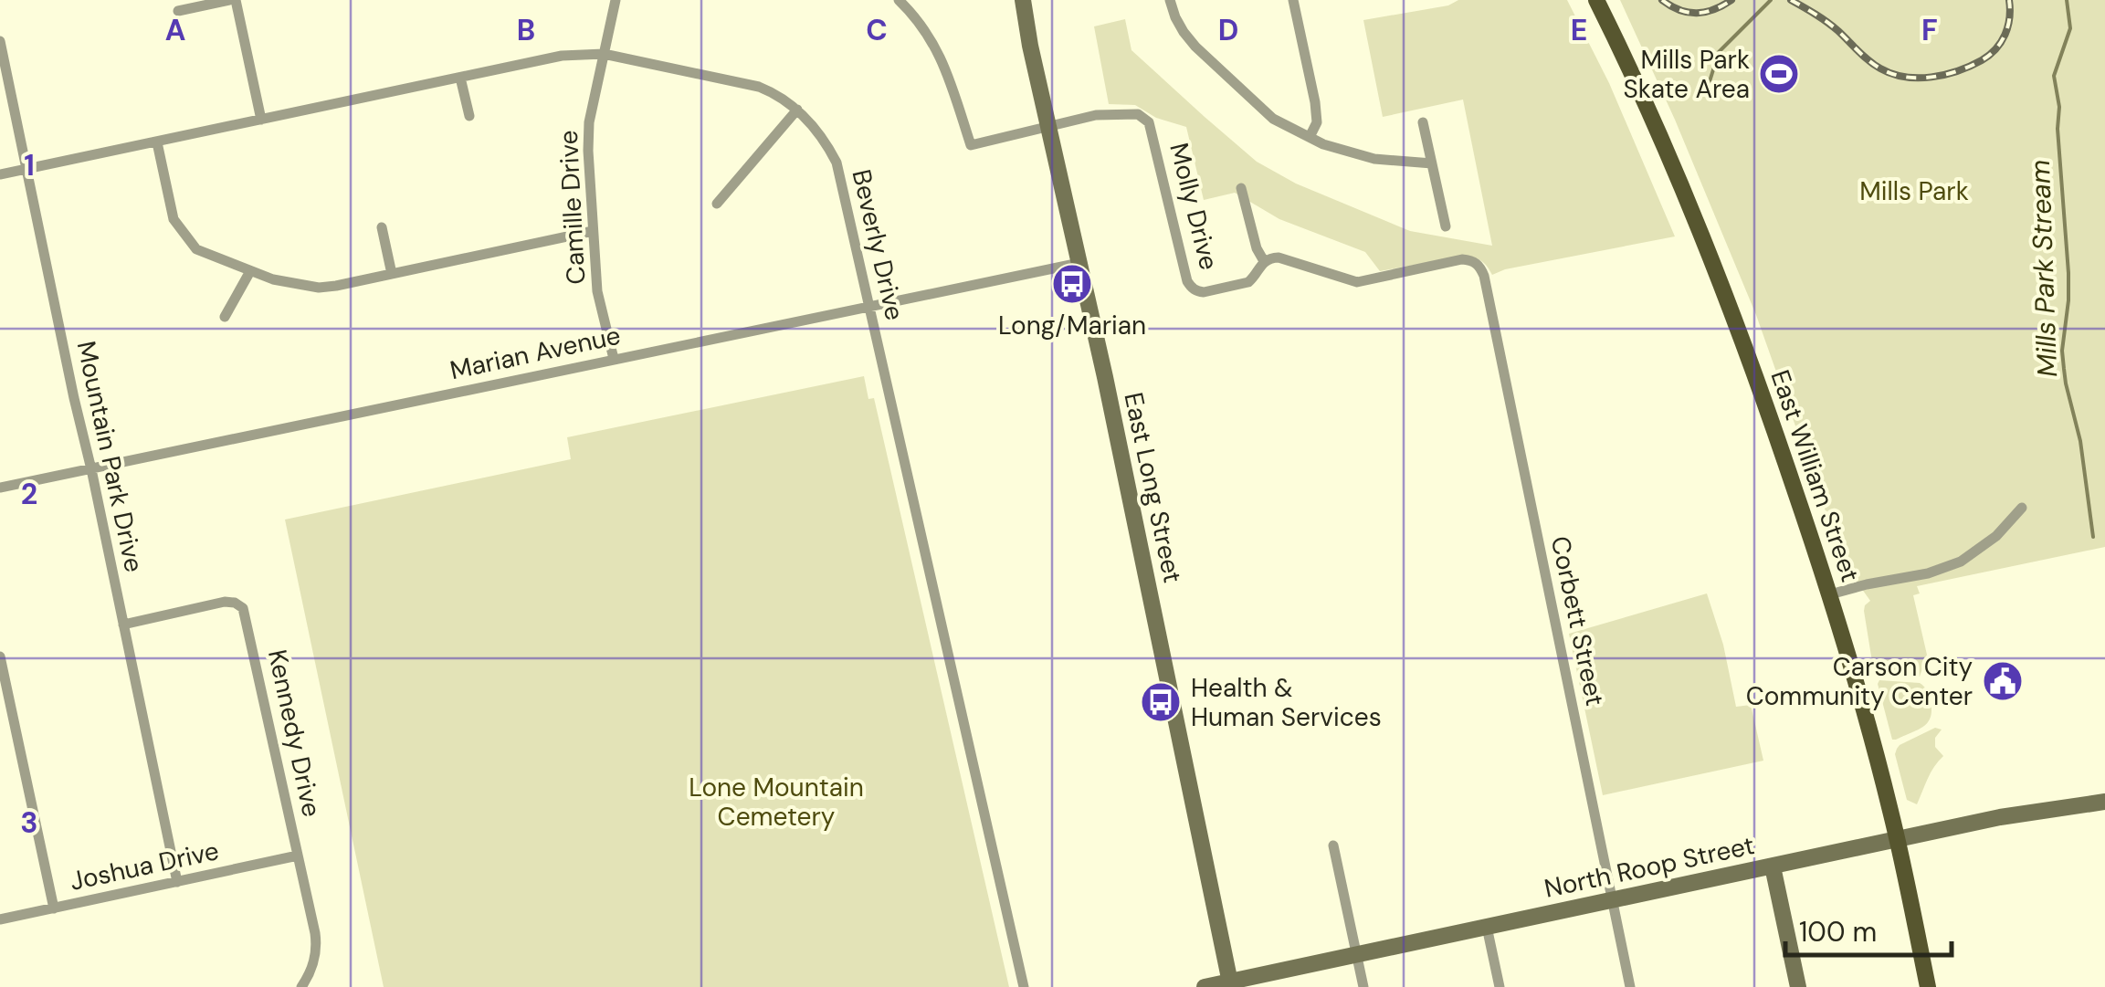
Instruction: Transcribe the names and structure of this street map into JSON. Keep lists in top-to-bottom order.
{
  "streets": {
    "main road": ["East William Street"],
    "street": [
      "Molly Drive",
      "Camille Drive",
      "Beverly Drive",
      "Marian Avenue",
      "Mountain Park Drive",
      "East Long Street",
      "Corbett Street",
      "Kennedy Drive",
      "Joshua Drive",
      "North Roop Street"
    ]
  },
  "crossings": [
    ["Molly Drive", "East Long Street"],
    ["Molly Drive", "Corbett Street"],
    ["Camille Drive", "Beverly Drive"],
    ["Camille Drive", "Marian Avenue"],
    ["Beverly Drive", "Marian Avenue"],
    ["Beverly Drive", "Mountain Park Drive"],
    ["Marian Avenue", "Mountain Park Drive"],
    ["Marian Avenue", "East Long Street"],
    ["Mountain Park Drive", "Kennedy Drive"],
    ["Mountain Park Drive", "Joshua Drive"],
    ["East William Street", "North Roop Street"],
    ["East Long Street", "North Roop Street"],
    ["Corbett Street", "North Roop Street"],
    ["Kennedy Drive", "Joshua Drive"]
  ],
  "water": ["Mills Park Stream"],
  "parks": ["Mills Park", "Lone Mountain Cemetery"],
  "places": {
    "sports": ["Mills Park Skate Area"],
    "bus stop": ["Long/Marian", "Health & Human Services"],
    "public building": ["Carson City Community Center"]
  },
  "scale_bar": "100 m",
  "grid": {
    "columns": [
      "A",
      "B",
      "C",
      "D",
      "E",
      "F"
    ],
    "rows": ["1", "2", "3"]
  }
}
